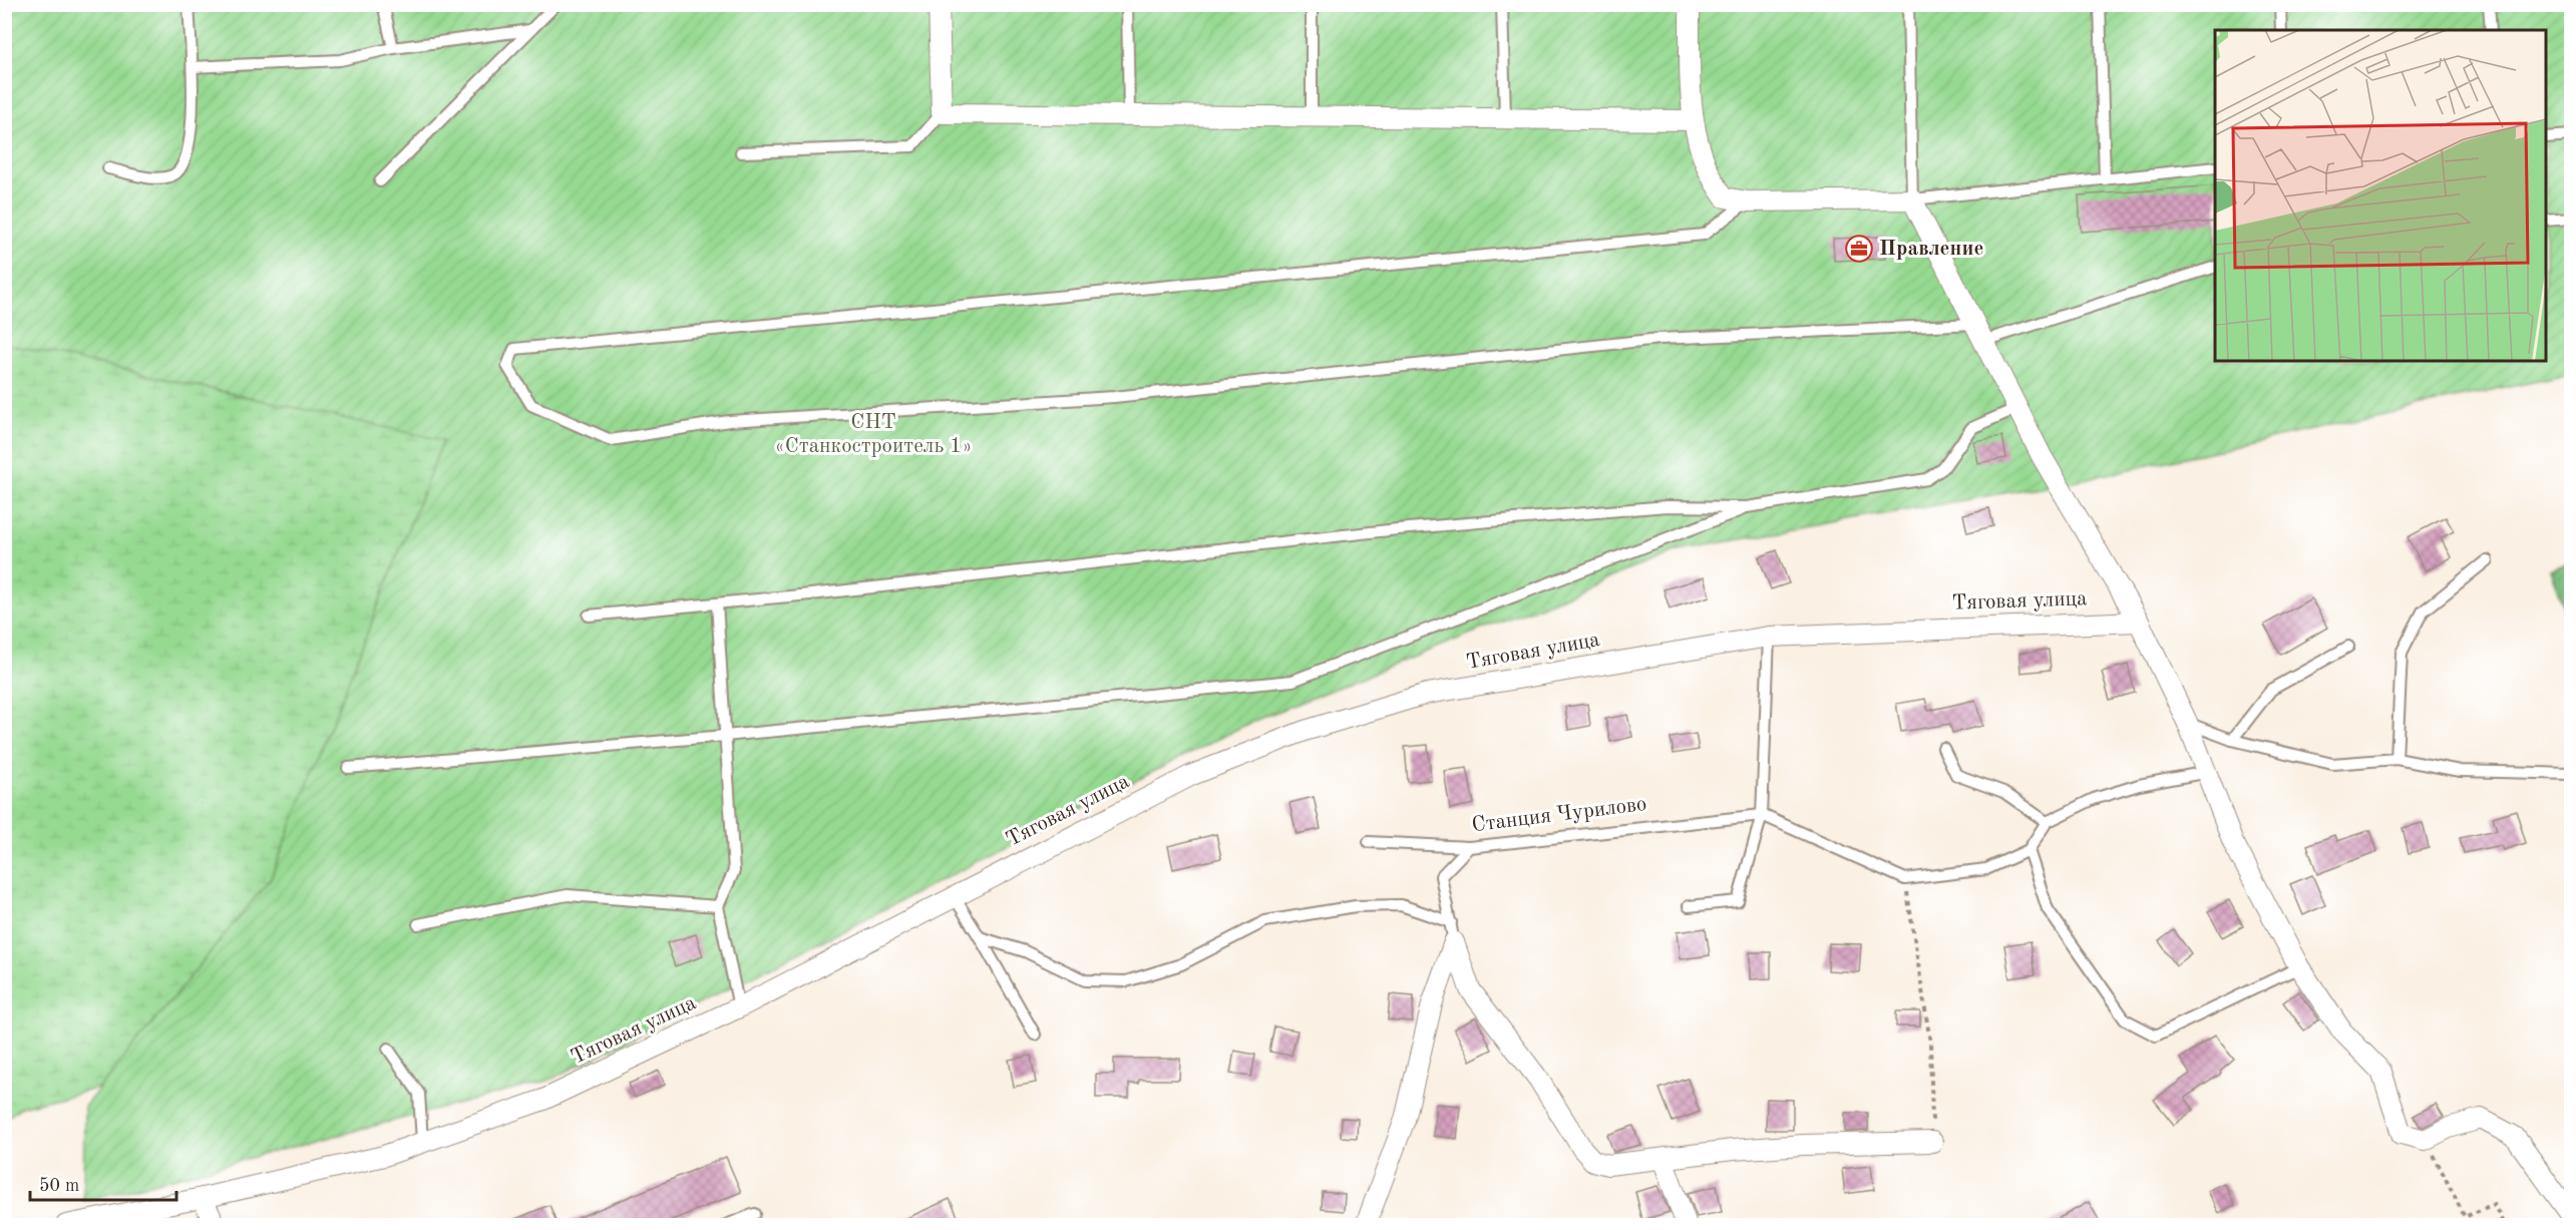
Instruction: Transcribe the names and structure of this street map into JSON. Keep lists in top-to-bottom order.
{
  "streets": {
    "street": ["Тяговая улица", "Станция Чурилово"]
  },
  "parks": ["СНТ «Станкостроитель 1»"],
  "places": {
    "office": ["Правление"]
  },
  "scale_bar": "50 m"
}
